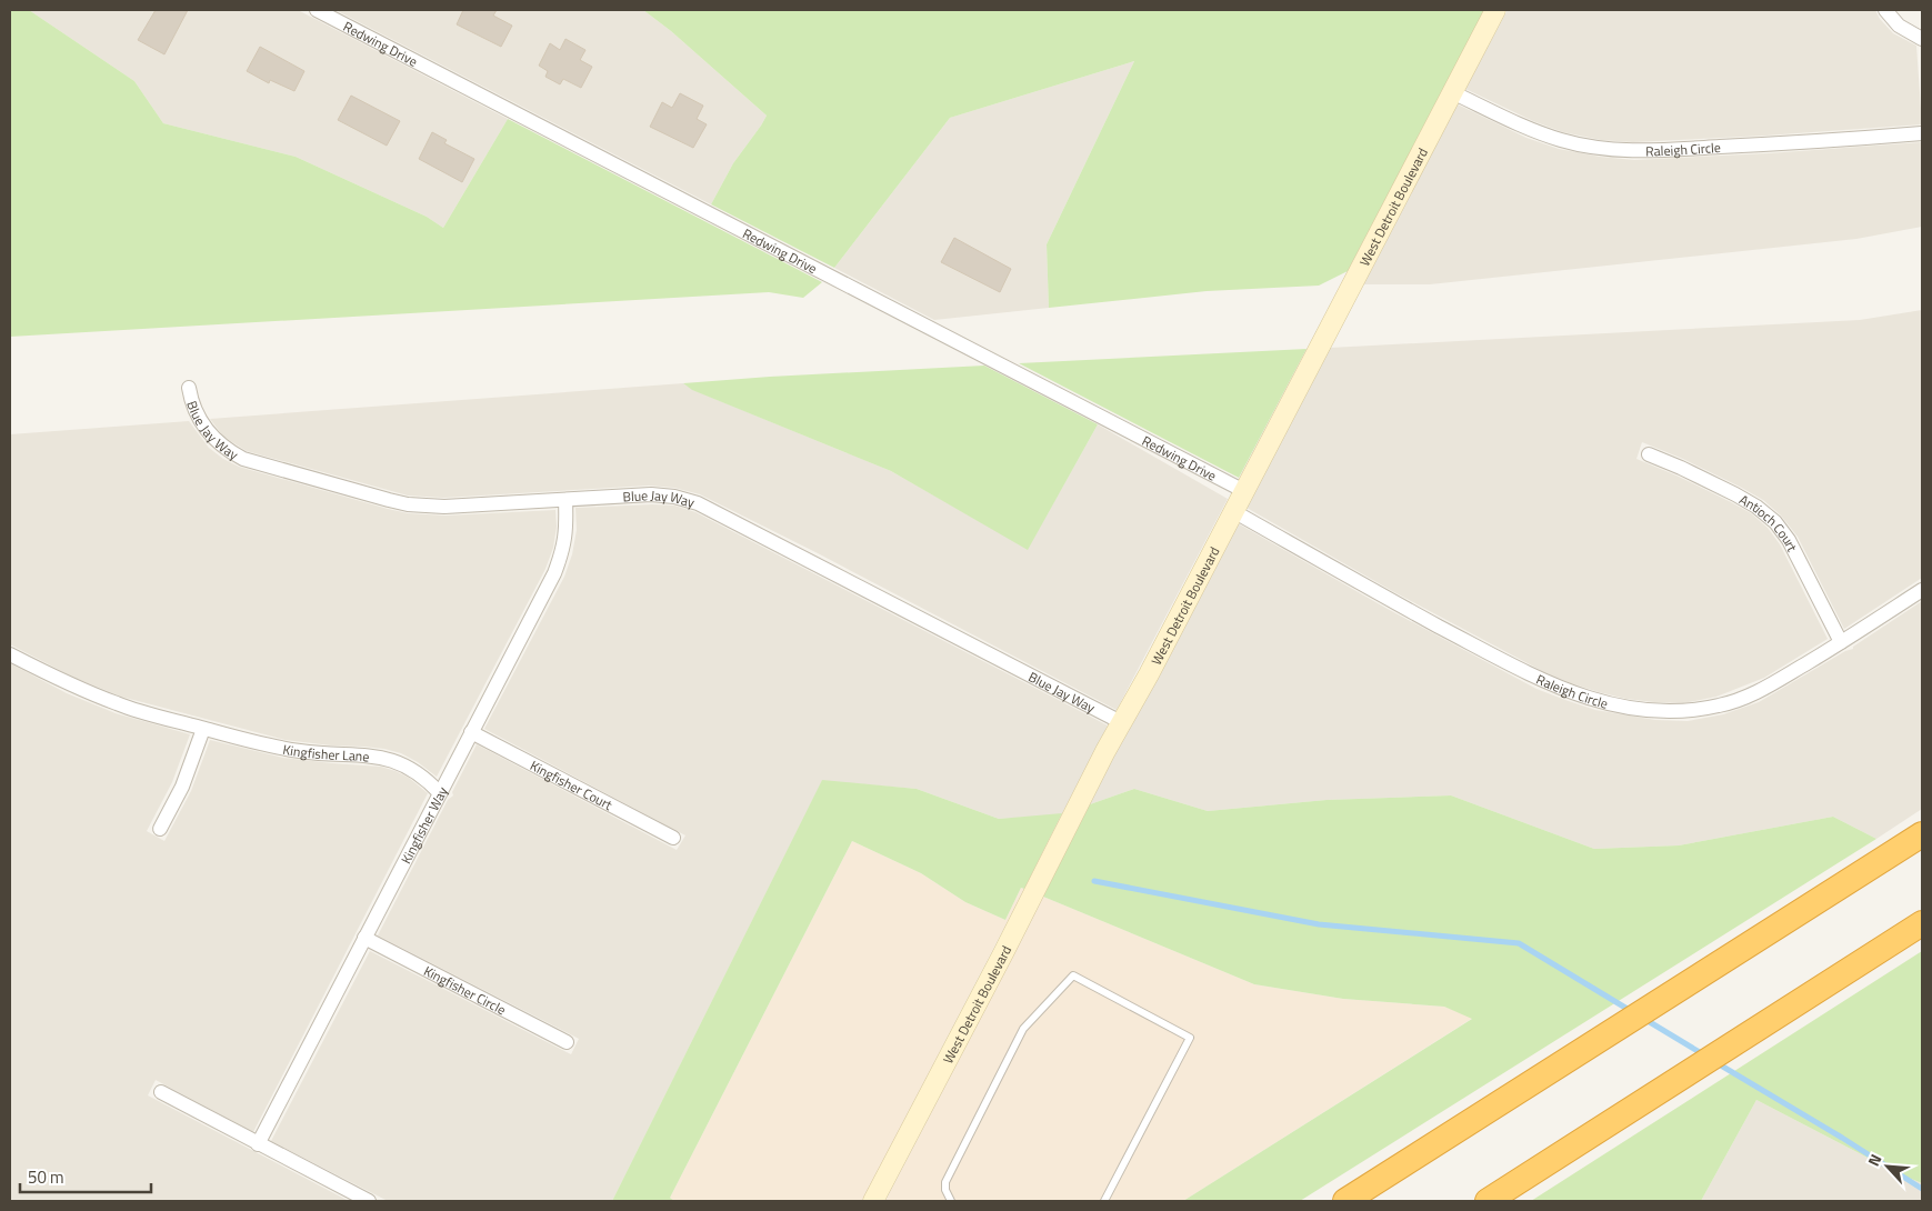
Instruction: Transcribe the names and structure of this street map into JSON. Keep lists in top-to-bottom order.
{
  "streets": {
    "street": [
      "Redwing Drive",
      "Raleigh Circle",
      "West Detroit Boulevard",
      "Blue Jay Way",
      "Antioch Court",
      "Kingfisher Lane",
      "Kingfisher Court",
      "Kingfisher Way",
      "Kingfisher Circle"
    ]
  },
  "crossings": [
    ["Redwing Drive", "West Detroit Boulevard"],
    ["Raleigh Circle", "West Detroit Boulevard"],
    ["Raleigh Circle", "Antioch Court"],
    ["West Detroit Boulevard", "Blue Jay Way"],
    ["Blue Jay Way", "Kingfisher Way"],
    ["Kingfisher Lane", "Kingfisher Way"],
    ["Kingfisher Court", "Kingfisher Way"],
    ["Kingfisher Way", "Kingfisher Circle"]
  ],
  "scale_bar": "50 m",
  "north": "top left"
}
